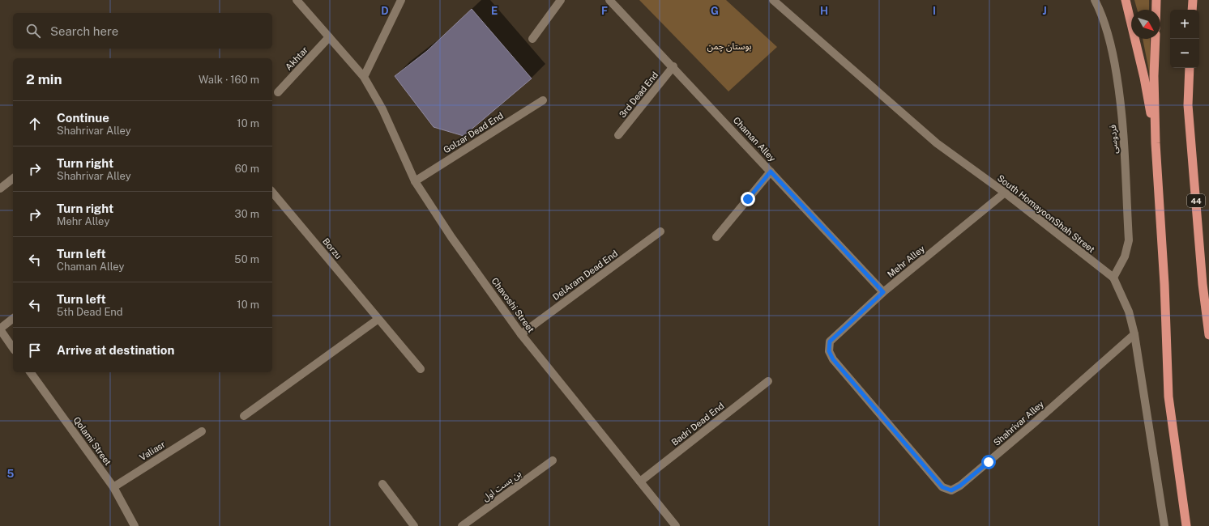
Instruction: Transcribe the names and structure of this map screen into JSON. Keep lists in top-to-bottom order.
{
  "streets": {
    "highway": ["44"],
    "street": [
      "Akhtar",
      "3rd Dead End",
      "Golzar Dead End",
      "Chaman Alley",
      "فردوسی",
      "South HomayoonShah Street",
      "Borzu",
      "Mehr Alley",
      "DelAram Dead End",
      "Chavoshi Street",
      "Shahrivar Alley",
      "Badri Dead End",
      "Qolami Street",
      "Valiasr",
      "بن بست اول"
    ]
  },
  "crossings": [
    ["Akhtar", "Chavoshi Street"],
    ["3rd Dead End", "Chaman Alley"],
    ["Golzar Dead End", "Chavoshi Street"],
    ["Chaman Alley", "Mehr Alley"],
    ["فردوسی", "South HomayoonShah Street"],
    ["South HomayoonShah Street", "Mehr Alley"],
    ["South HomayoonShah Street", "Shahrivar Alley"],
    ["Mehr Alley", "Shahrivar Alley"],
    ["DelAram Dead End", "Chavoshi Street"],
    ["Chavoshi Street", "Badri Dead End"],
    ["Qolami Street", "Valiasr"]
  ],
  "parks": ["بوستان چمن"],
  "north": "bottom right",
  "page": {
    "map_buttons": ["+", "−"],
    "search": "Search here",
    "heading": ["2 min", "Walk · 160 m"],
    "list": [
      ["Continue", "Shahrivar Alley", "10 m"],
      ["Turn right", "Shahrivar Alley", "60 m"],
      ["Turn right", "Mehr Alley", "30 m"],
      ["Turn left", "Chaman Alley", "50 m"],
      ["Turn left", "5th Dead End", "10 m"],
      "Arrive at destination"
    ]
  },
  "grid": {
    "columns": [
      "D",
      "E",
      "F",
      "G",
      "H",
      "I",
      "J"
    ],
    "rows": ["5"]
  }
}
